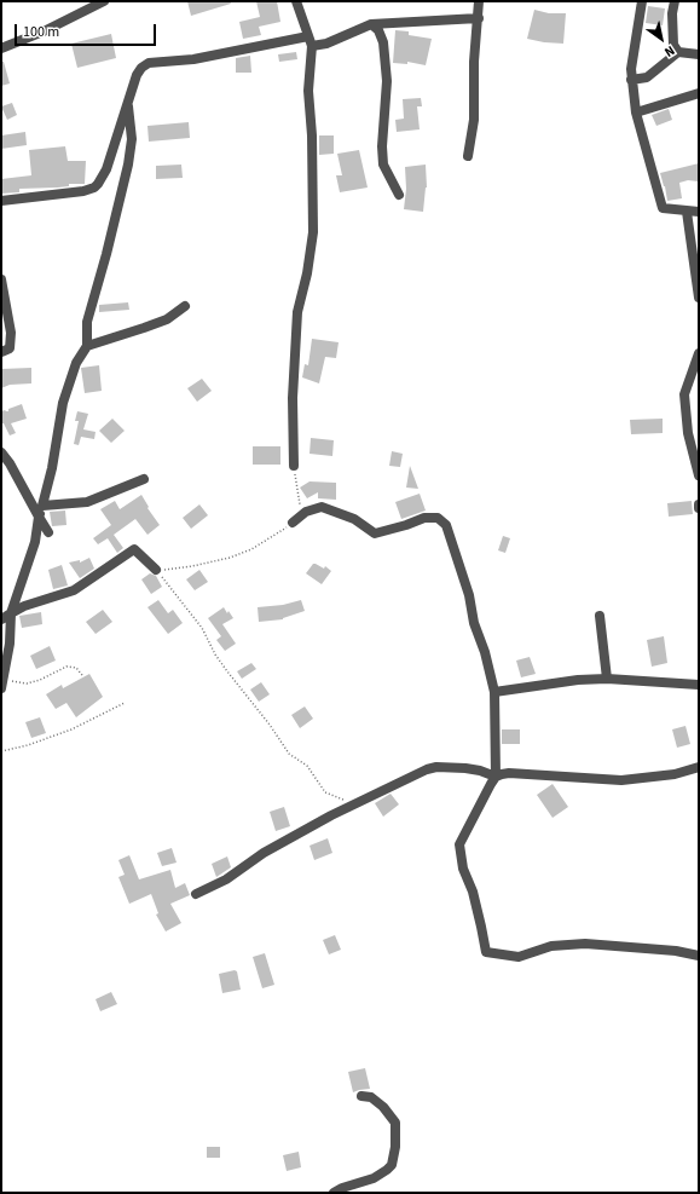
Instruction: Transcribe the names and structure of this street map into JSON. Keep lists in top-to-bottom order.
{
  "scale_bar": "100 m",
  "north": "bottom right"
}
